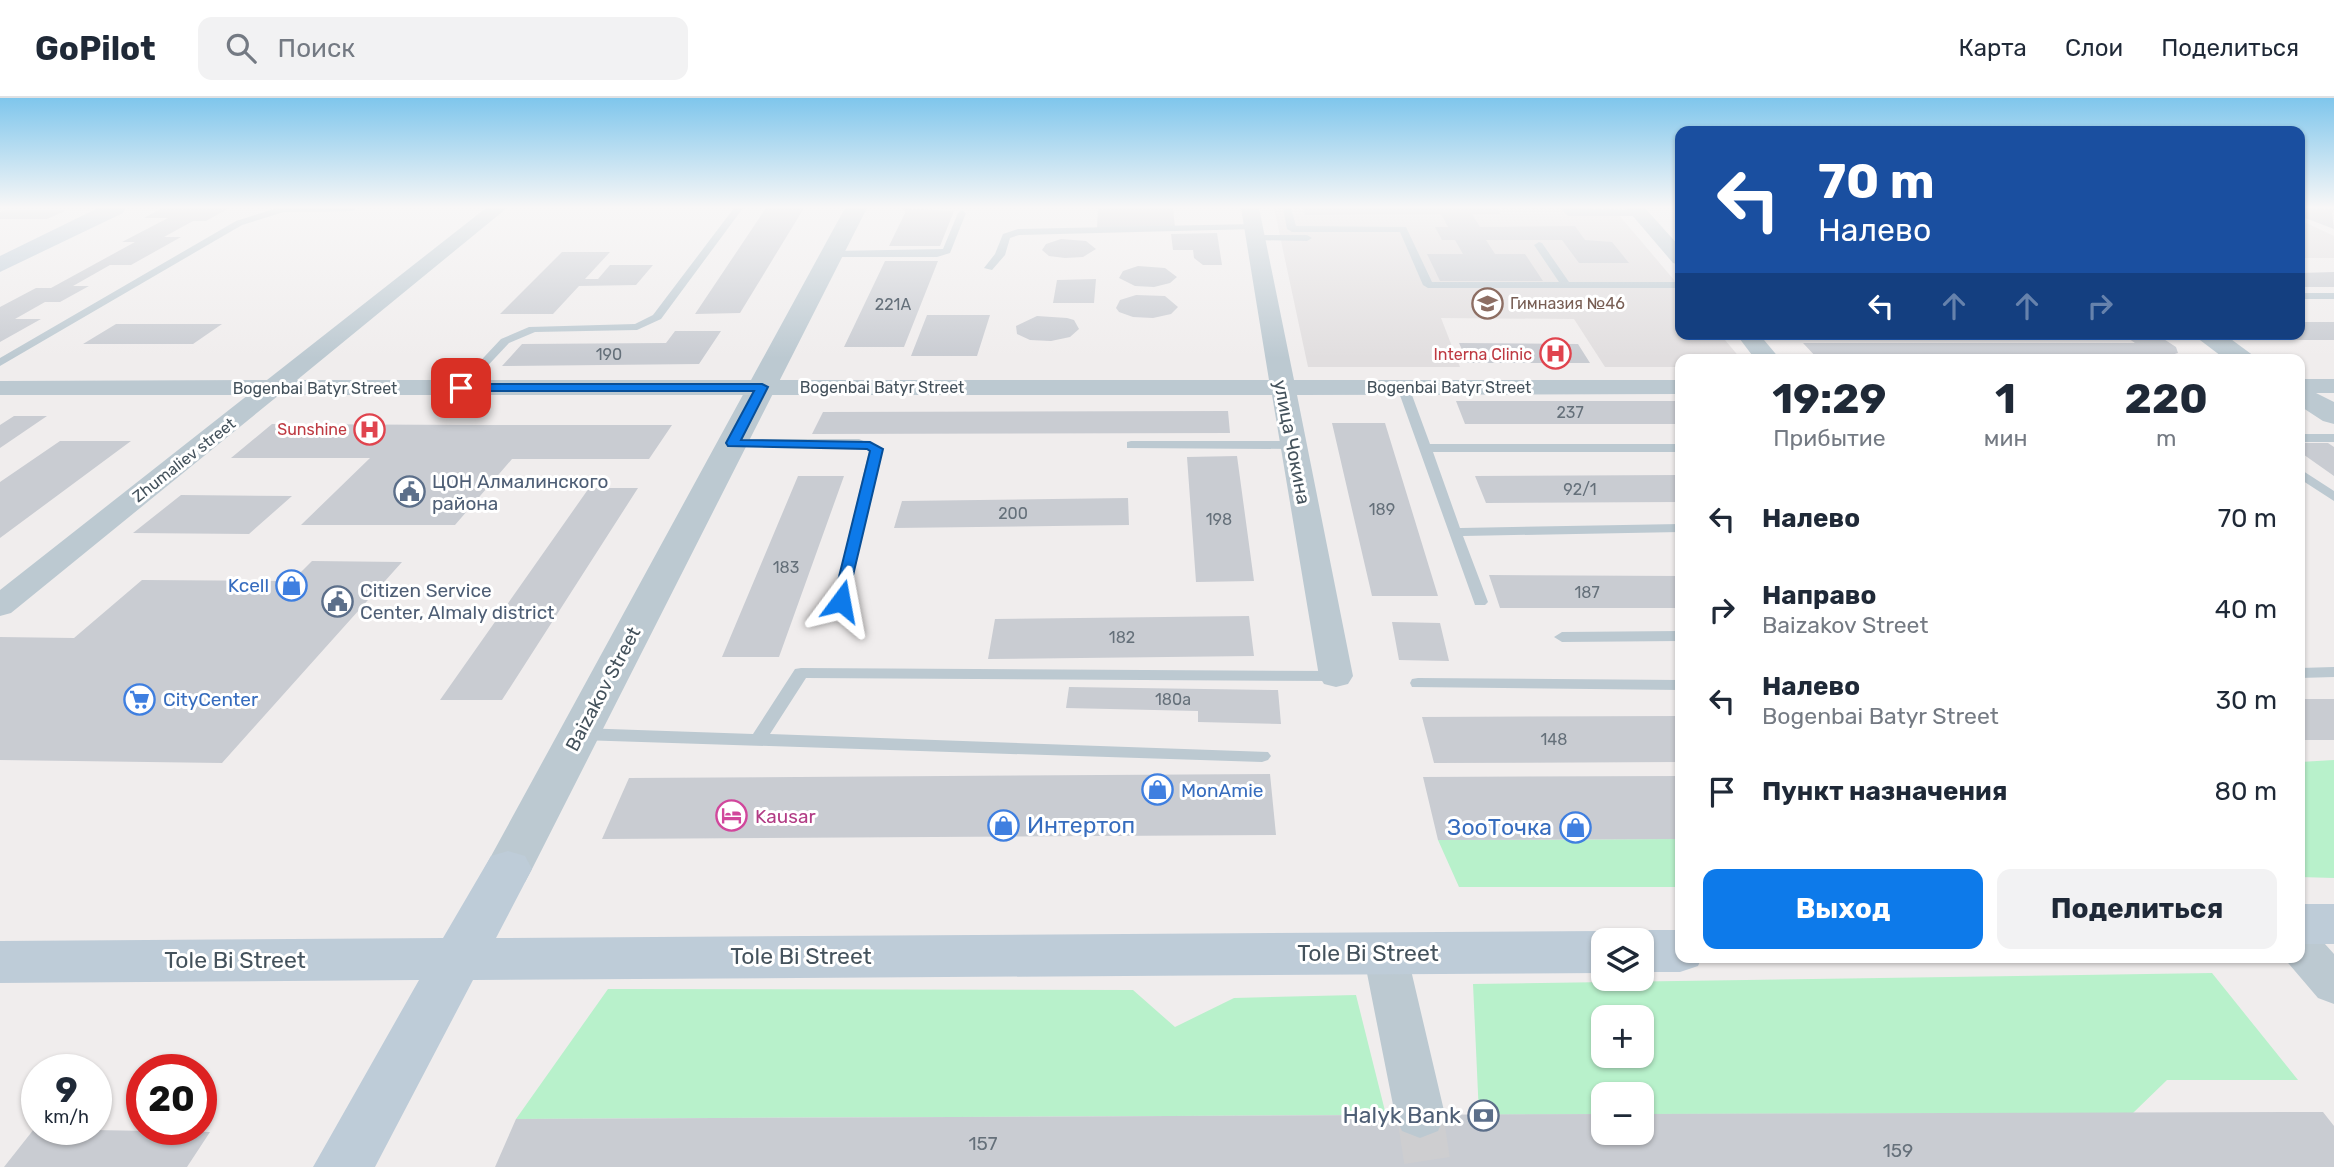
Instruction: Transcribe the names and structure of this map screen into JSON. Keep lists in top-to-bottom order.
{
  "streets": {
    "main road": ["Baizakov Street", "Tole Bi Street"],
    "street": ["Bogenbai Batyr Street", "улица Чокина", "Zhumaliev street"]
  },
  "crossings": [
    ["Bogenbai Batyr Street", "улица Чокина"],
    ["Bogenbai Batyr Street", "Zhumaliev street"],
    ["Bogenbai Batyr Street", "Baizakov Street"],
    ["Baizakov Street", "Tole Bi Street"]
  ],
  "places": {
    "school or university": ["Гимназия №46"],
    "hospital": ["Interna Clinic", "Sunshine"],
    "public building": ["ЦОН Алмалинского района", "Citizen Service Center, Almaly district"],
    "shop": [
      "Kcell",
      "MonAmie",
      "Интертоп",
      "ЗооТочка"
    ],
    "supermarket": ["CityCenter"],
    "hotel": ["Kausar"],
    "bank": ["Halyk Bank"]
  },
  "house_numbers": [
    "221А",
    "190",
    "237",
    "92/1",
    "189",
    "200",
    "198",
    "183",
    "187",
    "182",
    "180а",
    "148",
    "157",
    "159"
  ],
  "page": {
    "header": "GoPilot",
    "search": "Поиск",
    "nav": ["Карта", "Слои", "Поделиться"],
    "turn": ["70 m", "Налево"],
    "eta": [
      "19:29",
      "Прибытие",
      "1",
      "мин",
      "220",
      "m"
    ],
    "list": [
      {
        "name": "Налево",
        "value": "70 m"
      },
      {
        "name": "Направо",
        "note": "Baizakov Street",
        "value": "40 m"
      },
      {
        "name": "Налево",
        "note": "Bogenbai Batyr Street",
        "value": "30 m"
      },
      {
        "name": "Пункт назначения",
        "value": "80 m"
      }
    ],
    "buttons": ["Выход", "Поделиться"],
    "map_buttons": ["+", "−"],
    "speed": "9 km/h",
    "limit": "20"
  }
}
